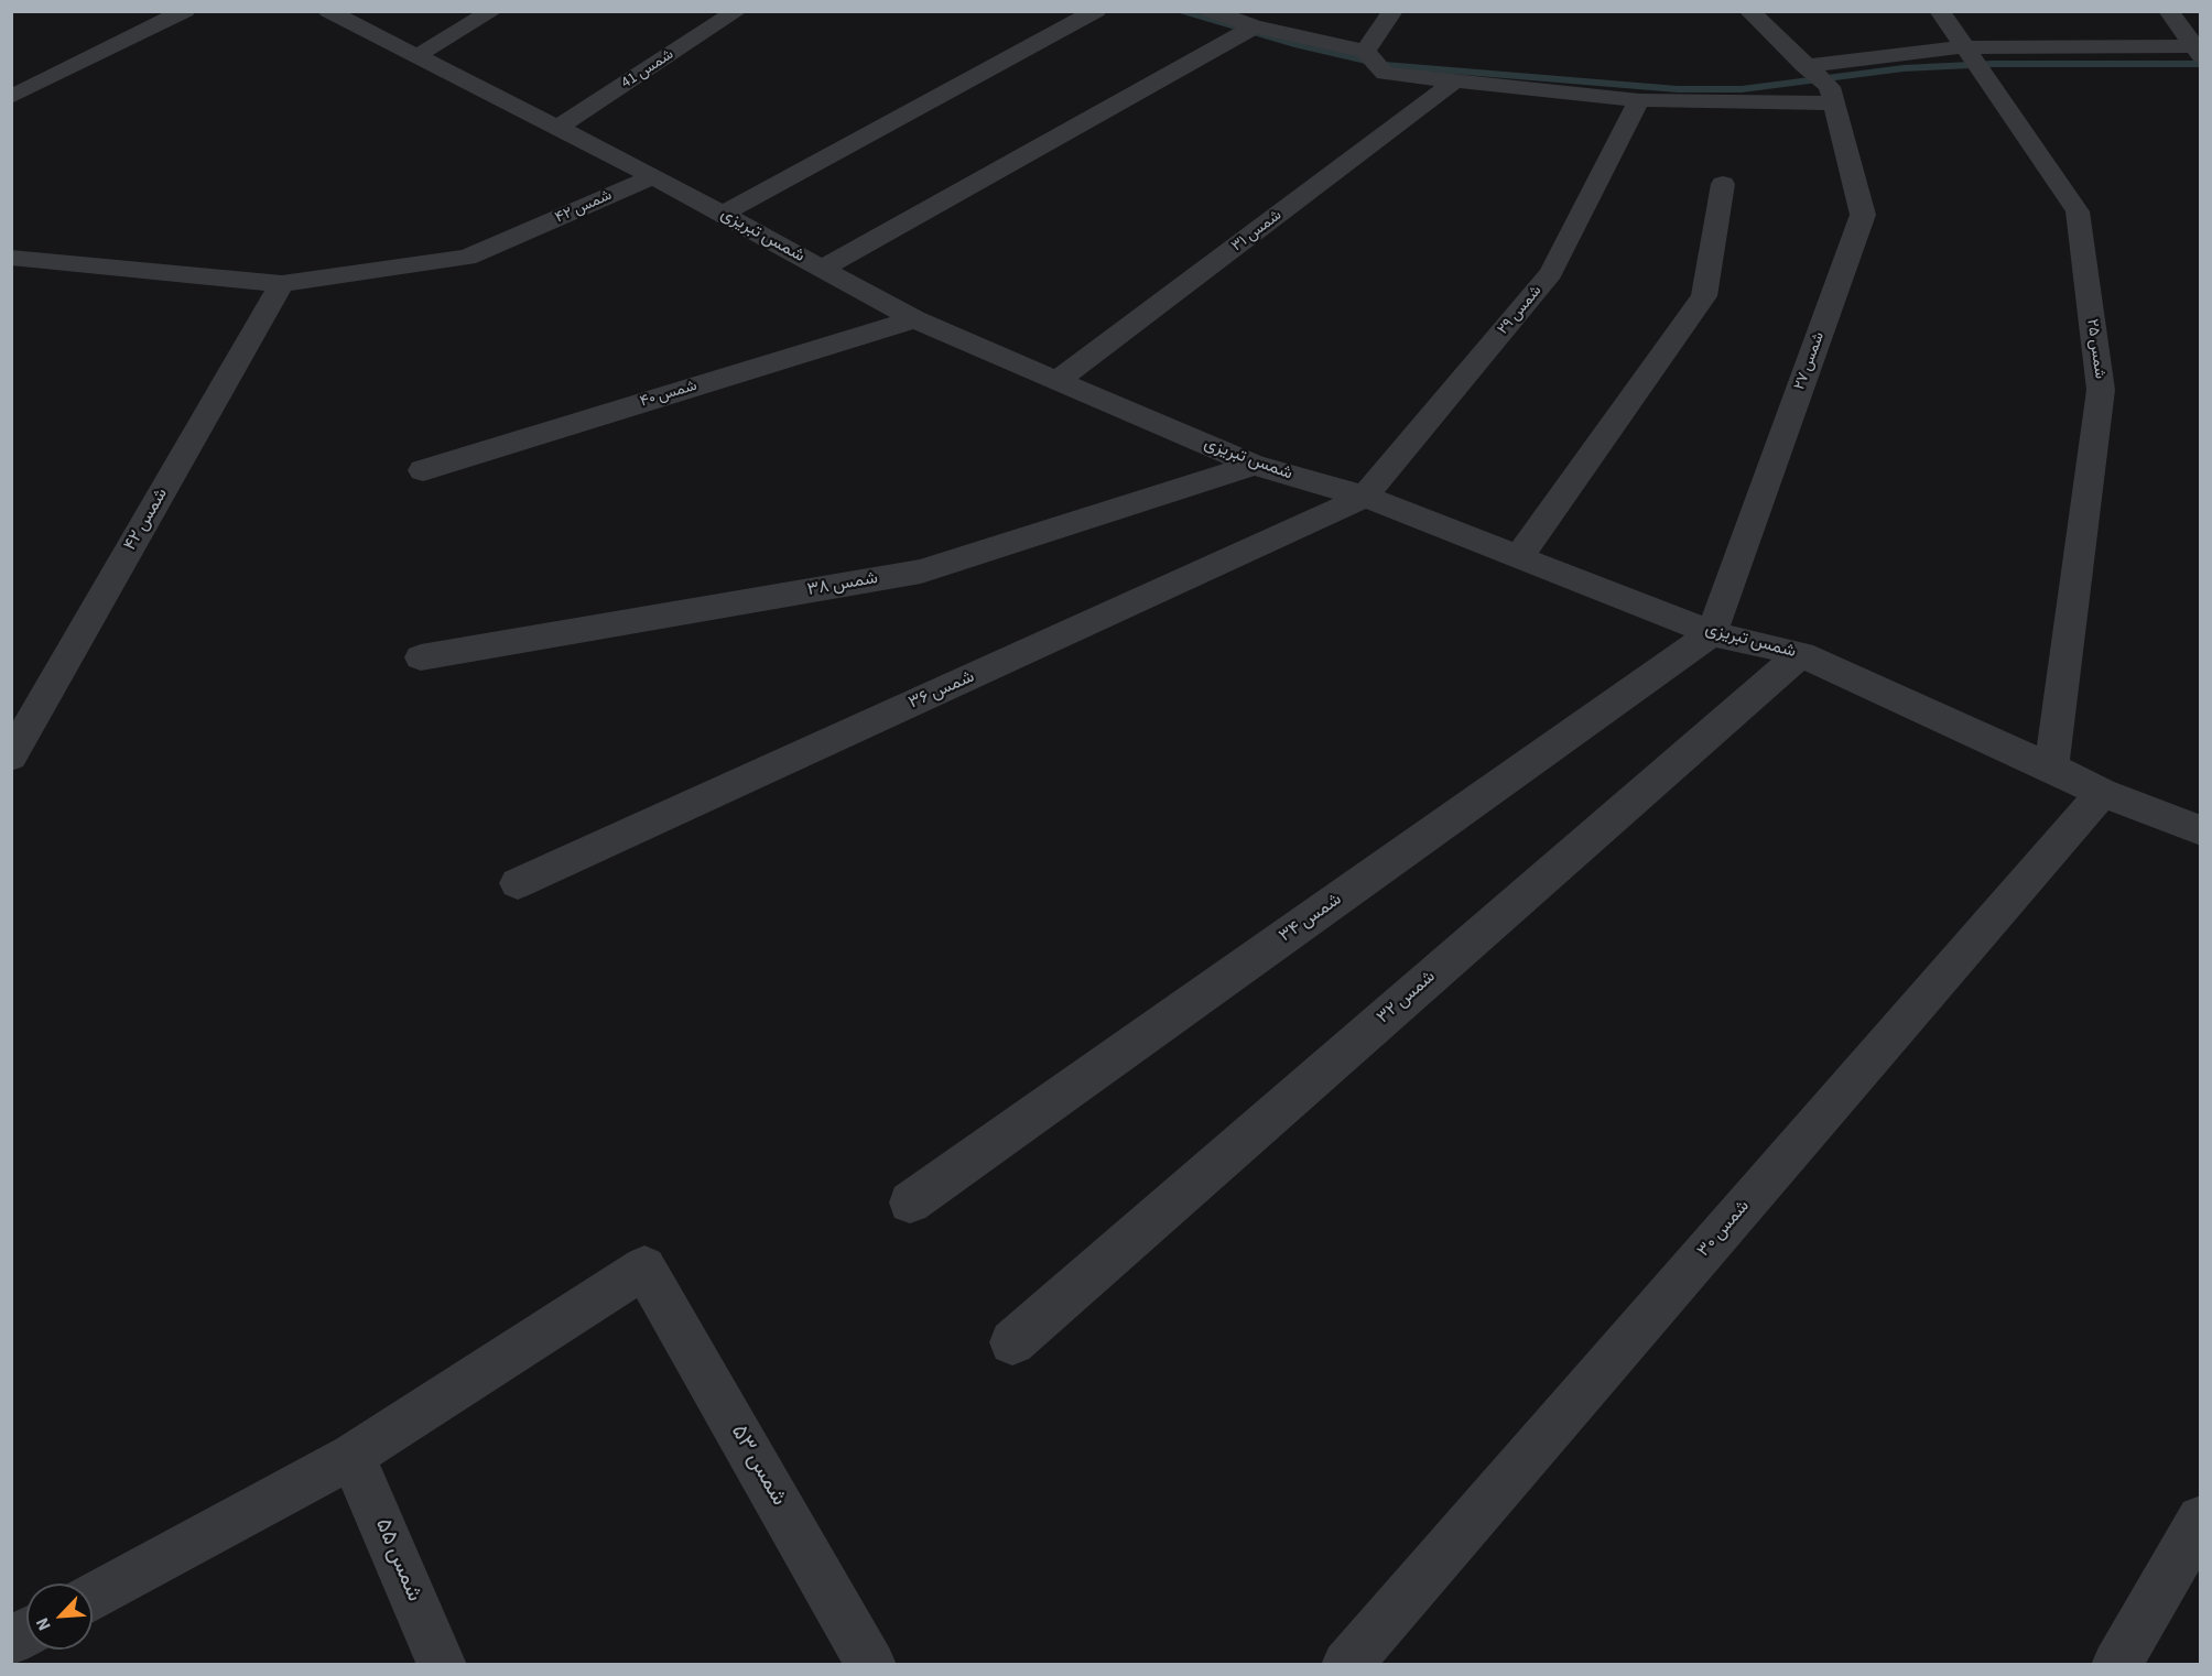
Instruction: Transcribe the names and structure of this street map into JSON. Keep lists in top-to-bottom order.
{
  "streets": {
    "street": [
      "شمس 41",
      "شمس ۴۲",
      "شمس ۳۱",
      "شمس تبریزی",
      "شمس ۲۹",
      "شمس ۲۵",
      "شمس ۲۷",
      "شمس ۴۰",
      "شمس ۳۸",
      "شمس ۳۶",
      "شمس ۳۴",
      "شمس ۳۲",
      "شمس ۳۰",
      "شمس ۵۳",
      "شمس ۵۵"
    ]
  },
  "crossings": [
    ["شمس 41", "شمس تبریزی"],
    ["شمس ۴۲", "شمس تبریزی"],
    ["شمس ۳۱", "شمس تبریزی"],
    ["شمس تبریزی", "شمس ۲۹"],
    ["شمس تبریزی", "شمس ۲۵"],
    ["شمس تبریزی", "شمس ۲۷"],
    ["شمس تبریزی", "شمس ۴۰"],
    ["شمس تبریزی", "شمس ۳۸"],
    ["شمس تبریزی", "شمس ۳۶"],
    ["شمس تبریزی", "شمس ۳۴"],
    ["شمس تبریزی", "شمس ۳۲"],
    ["شمس تبریزی", "شمس ۳۰"],
    ["شمس ۲۹", "شمس ۳۶"],
    ["شمس ۲۷", "شمس ۳۴"],
    ["شمس ۵۳", "شمس ۵۵"]
  ],
  "north": "bottom left"
}
